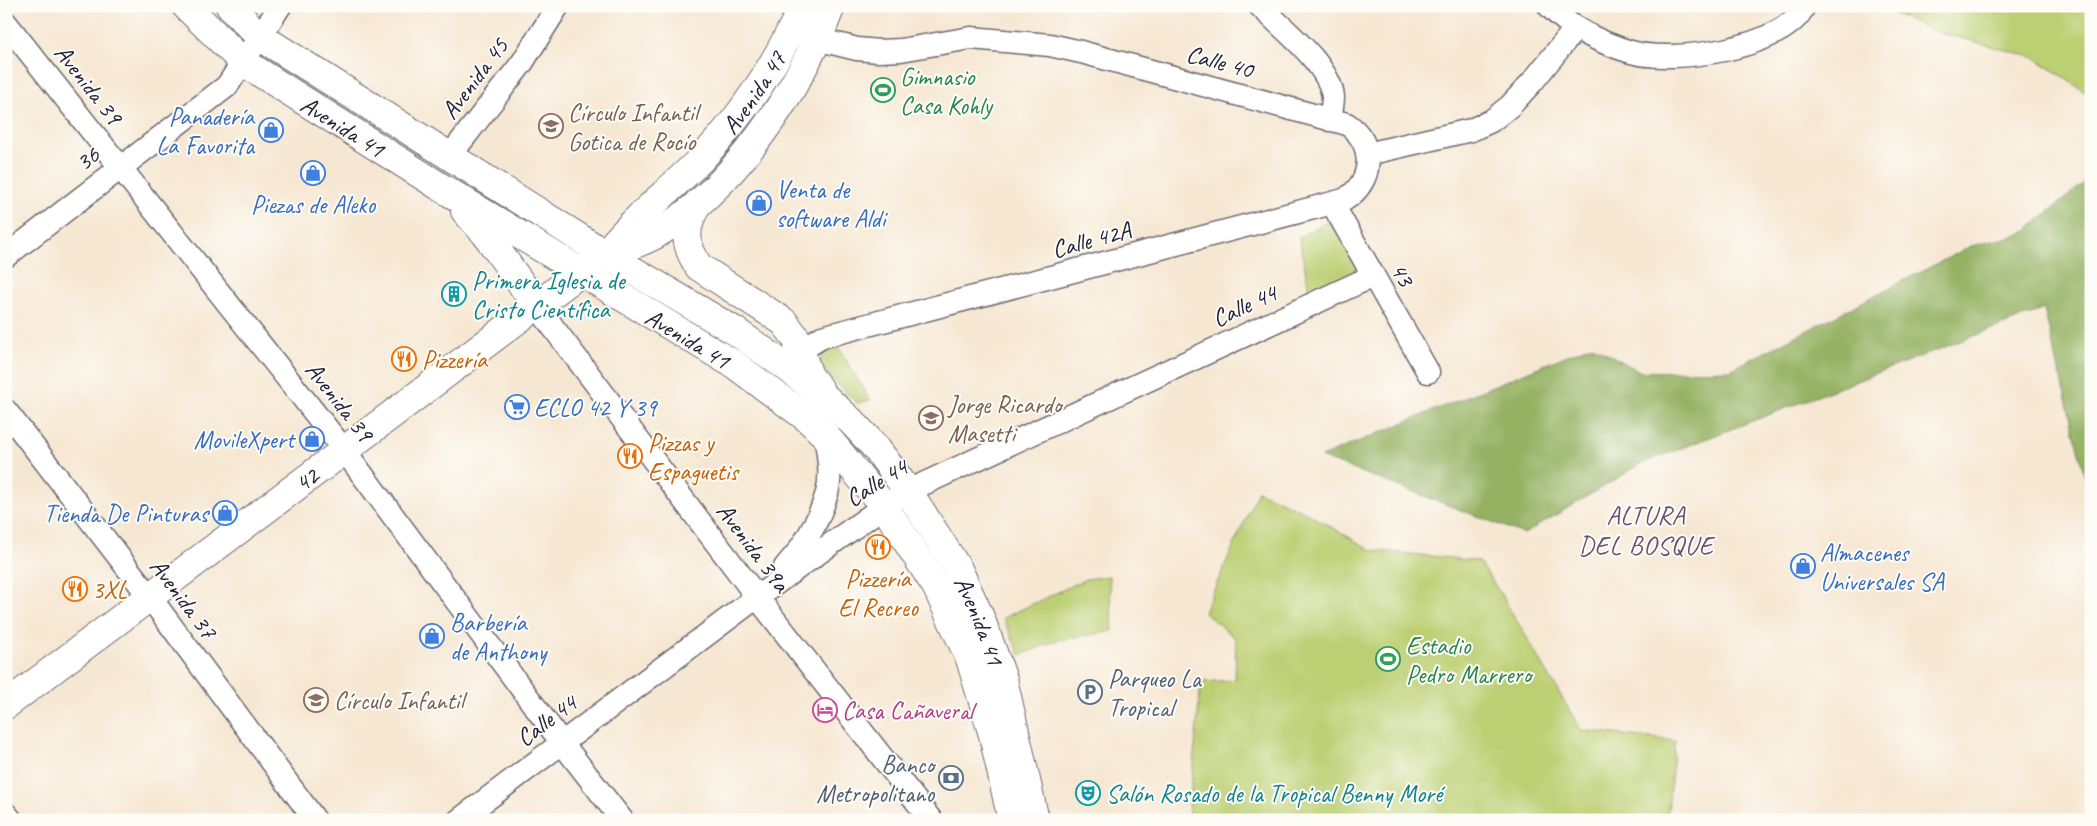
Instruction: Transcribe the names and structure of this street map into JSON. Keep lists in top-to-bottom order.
{
  "streets": {
    "main road": ["Avenida 47", "Avenida 41", "42"],
    "street": [
      "Calle 40",
      "Avenida 45",
      "Avenida 39",
      "36",
      "Calle 42A",
      "43",
      "Calle 44",
      "Avenida 39a",
      "Avenida 37"
    ]
  },
  "crossings": [
    ["Calle 40", "Avenida 47"],
    ["Calle 40", "Calle 42A"],
    ["Avenida 45", "Avenida 41"],
    ["Avenida 39", "36"],
    ["Avenida 39", "Calle 44"],
    ["Avenida 39", "42"],
    ["Avenida 47", "Avenida 41"],
    ["Avenida 47", "42"],
    ["Avenida 41", "36"],
    ["Avenida 41", "Calle 44"],
    ["Avenida 41", "42"],
    ["Calle 42A", "43"],
    ["43", "Calle 44"],
    ["Calle 44", "Avenida 39a"],
    ["42", "Avenida 39a"],
    ["42", "Avenida 37"]
  ],
  "districts": ["ALTURA DEL BOSQUE"],
  "places": {
    "sports": ["Gimnasio Casa Kohly", "Estadio Pedro Marrero"],
    "school or university": ["Círculo Infantil Gotica de Rocío", "Jorge Ricardo Masetti", "Círculo Infantil"],
    "shop": [
      "Panadería La Favorita",
      "Piezas de Aleko",
      "Venta de software Aldi",
      "MovileXpert",
      "Tienda De Pinturas",
      "Almacenes Universales SA",
      "Barbería de Anthony"
    ],
    "building": ["Primera Iglesia de Cristo Científica"],
    "restaurant": [
      "Pizzería",
      "Pizzas y Espaguetis",
      "Pizzería El Recreo",
      "3XL"
    ],
    "supermarket": ["ECLO 42 Y 39"],
    "parking": ["Parqueo La Tropical"],
    "hotel": ["Casa Cañaveral"],
    "bank": ["Banco Metropolitano"],
    "theatre": ["Salón Rosado de la Tropical Benny Moré"]
  }
}
